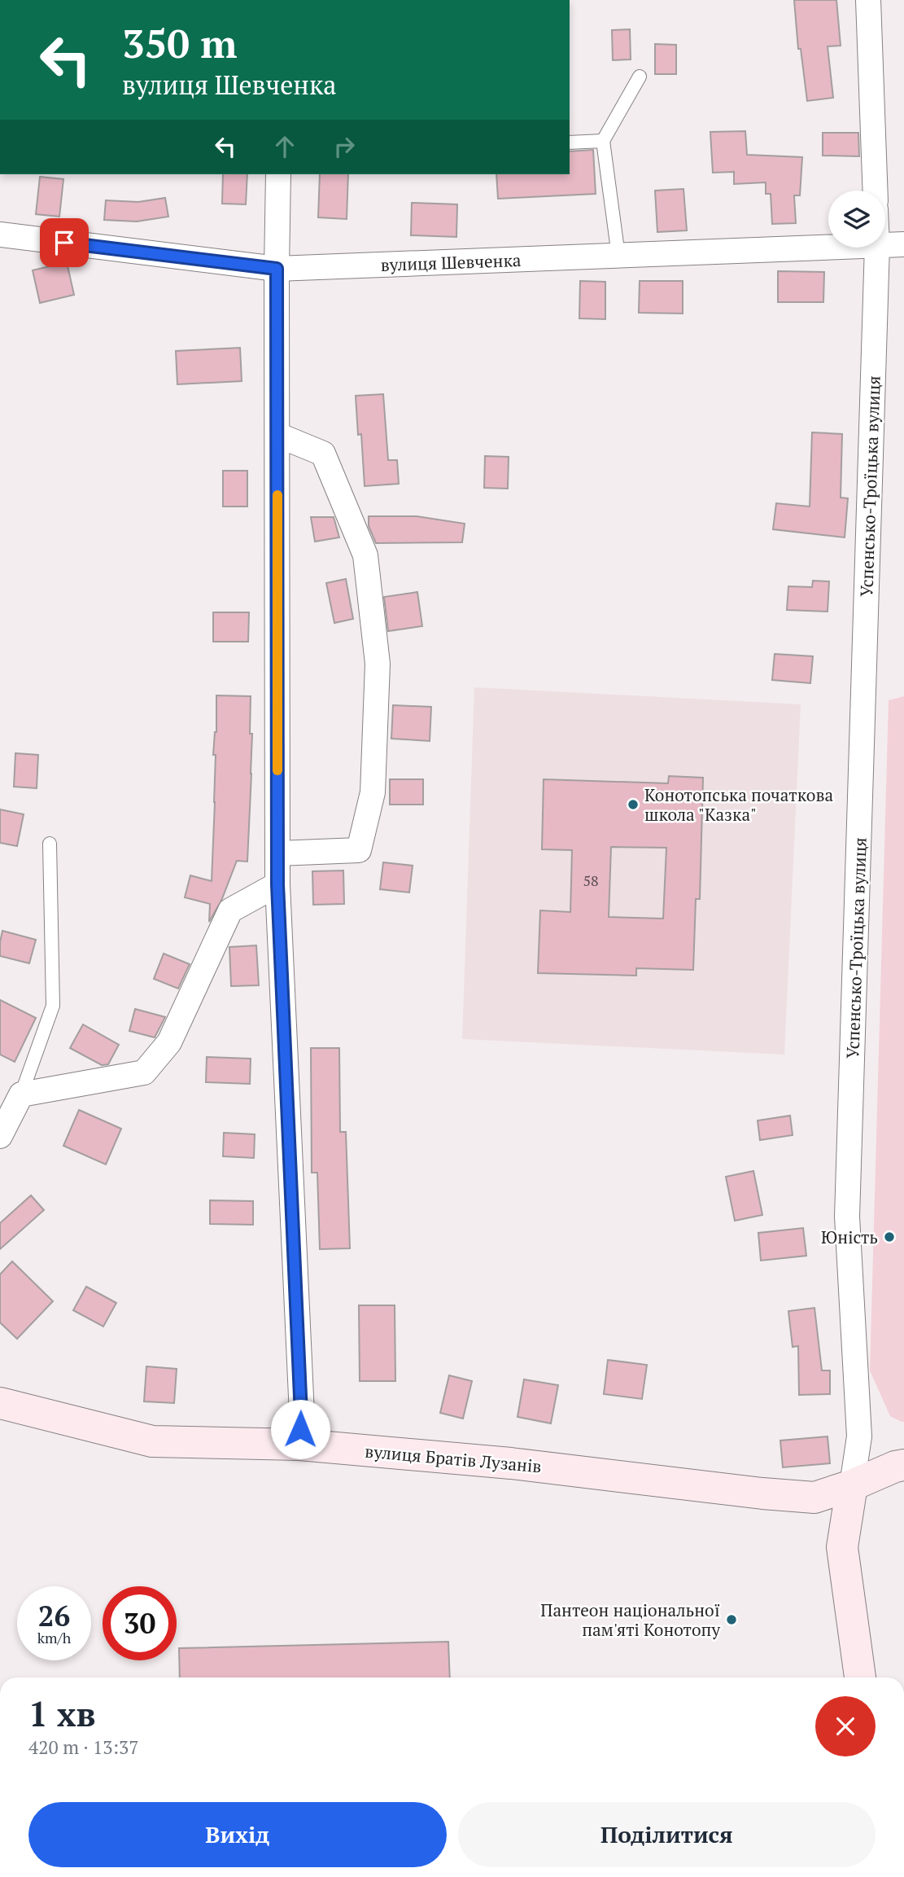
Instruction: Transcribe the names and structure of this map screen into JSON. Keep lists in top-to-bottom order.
{
  "streets": {
    "main road": ["Успенсько-Троїцька вулиця", "вулиця Братів Лузанів"],
    "street": ["вулиця Шевченка"]
  },
  "crossings": [
    ["Успенсько-Троїцька вулиця", "вулиця Братів Лузанів"]
  ],
  "places": ["Конотопська початкова школа \"Казка\"", "Юність", "Пантеон національної пам'яті Конотопу"],
  "house_numbers": ["58"],
  "page": {
    "turn": ["350 m", "вулиця Шевченка"],
    "speed": "26 km/h",
    "limit": "30",
    "heading": ["1 хв", "420 m · 13:37"],
    "buttons": ["Вихід", "Поділитися"]
  }
}
